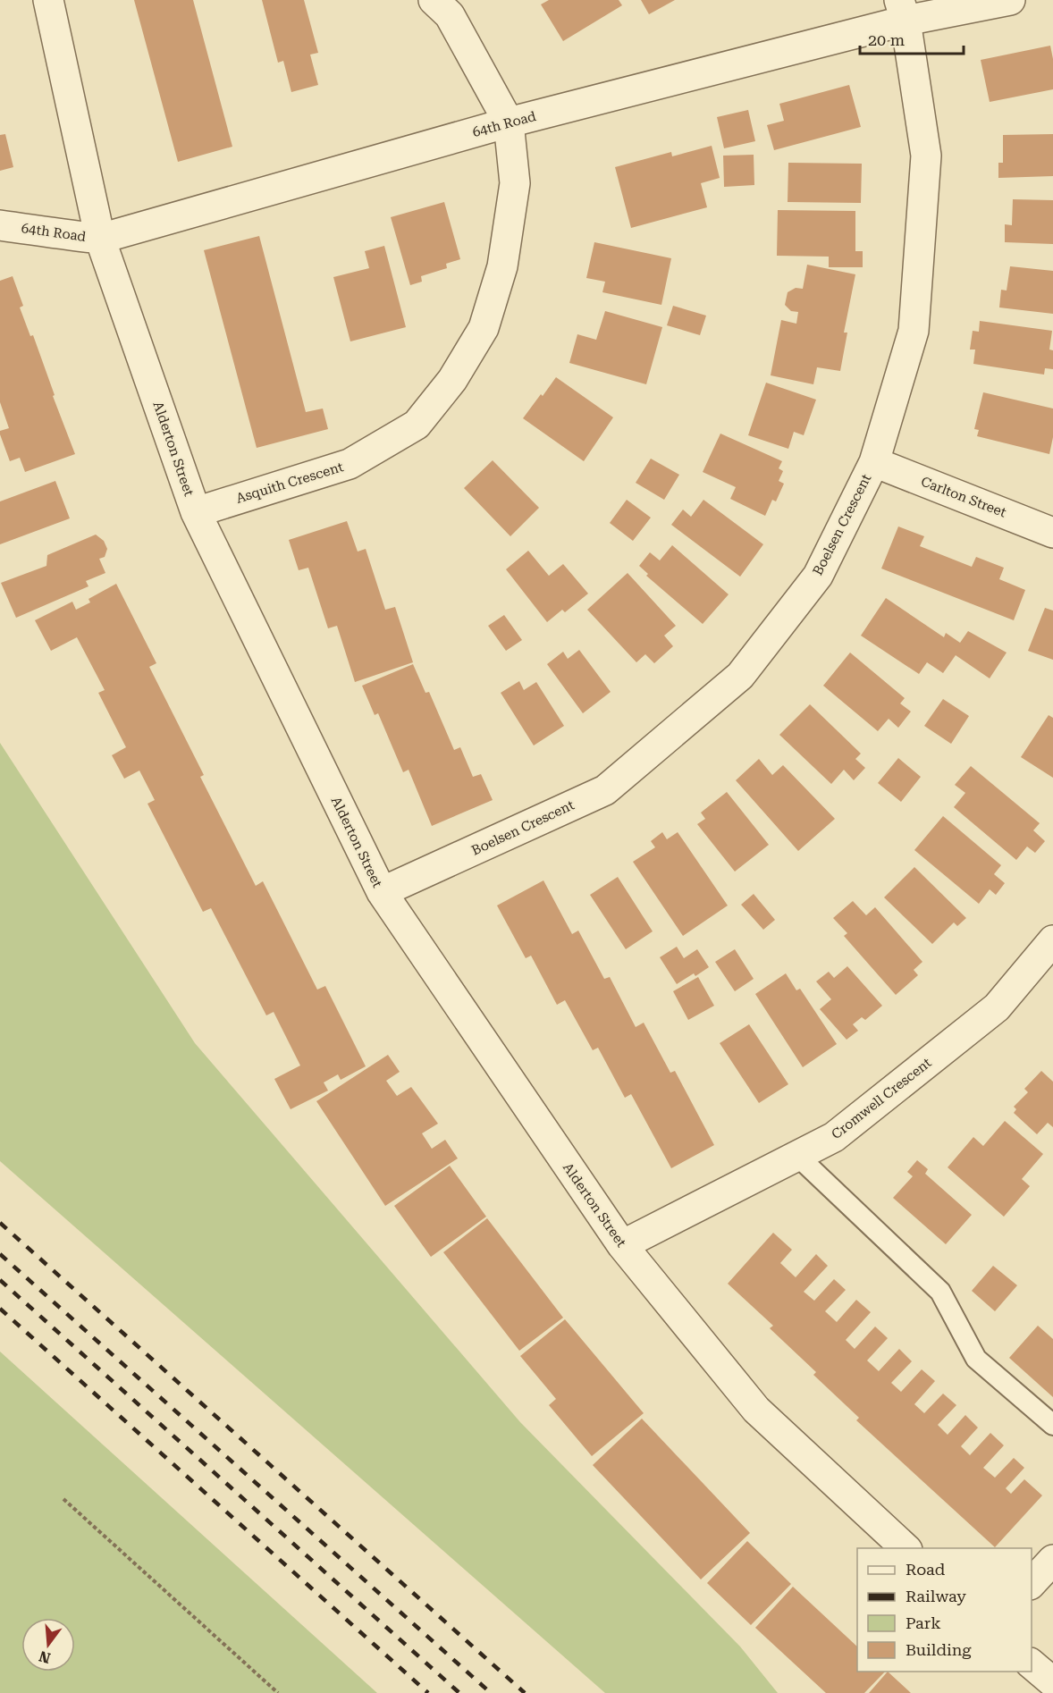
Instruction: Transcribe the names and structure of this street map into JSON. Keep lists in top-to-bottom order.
{
  "streets": {
    "street": [
      "64th Road",
      "Alderton Street",
      "Asquith Crescent",
      "Carlton Street",
      "Boelsen Crescent",
      "Cromwell Crescent"
    ]
  },
  "crossings": [
    ["64th Road", "Alderton Street"],
    ["64th Road", "Asquith Crescent"],
    ["64th Road", "Boelsen Crescent"],
    ["Alderton Street", "Asquith Crescent"],
    ["Alderton Street", "Boelsen Crescent"],
    ["Alderton Street", "Cromwell Crescent"],
    ["Carlton Street", "Boelsen Crescent"]
  ],
  "legend": [
    "Road",
    "Railway",
    "Park",
    "Building"
  ],
  "scale_bar": "20 m",
  "north": "bottom"
}
